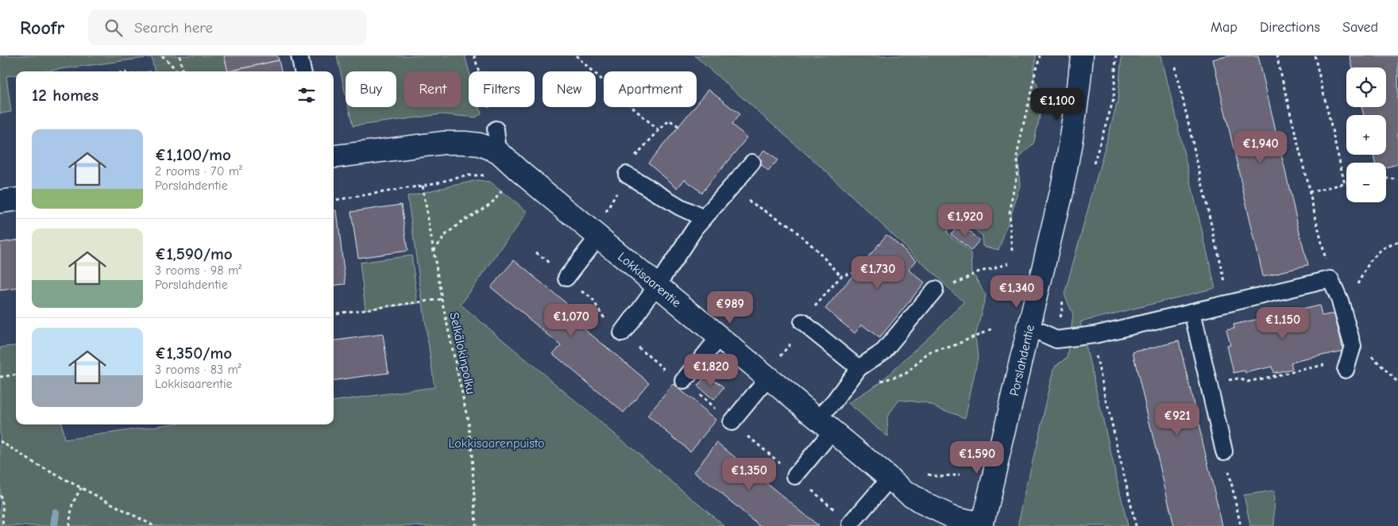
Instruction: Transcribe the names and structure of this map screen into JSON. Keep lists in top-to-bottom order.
{
  "streets": {
    "street": ["Lokkisaarentie", "Porslahdentie"],
    "path": ["Selkälokinpolku"]
  },
  "crossings": [
    ["Lokkisaarentie", "Porslahdentie"]
  ],
  "parks": ["Lokkisaarenpuisto"],
  "page": {
    "header": "Roofr",
    "search": "Search here",
    "nav": ["Map", "Directions", "Saved"],
    "map_buttons": ["+", "−"],
    "chip": [
      "Buy",
      "Rent",
      "Filters",
      "New",
      "Apartment"
    ],
    "heading": "12 homes",
    "price": [
      "€1,100",
      "€1,940",
      "€1,920",
      "€1,730",
      "€1,340",
      "€989",
      "€1,070",
      "€1,150",
      "€1,820",
      "€921",
      "€1,590",
      "€1,350"
    ],
    "list": [
      {
        "name": "€1,100/mo",
        "note": "2 rooms · 70 m² · Porslahdentie"
      },
      {
        "name": "€1,590/mo",
        "note": "3 rooms · 98 m² · Porslahdentie"
      },
      {
        "name": "€1,350/mo",
        "note": "3 rooms · 83 m² · Lokkisaarentie"
      }
    ]
  }
}
